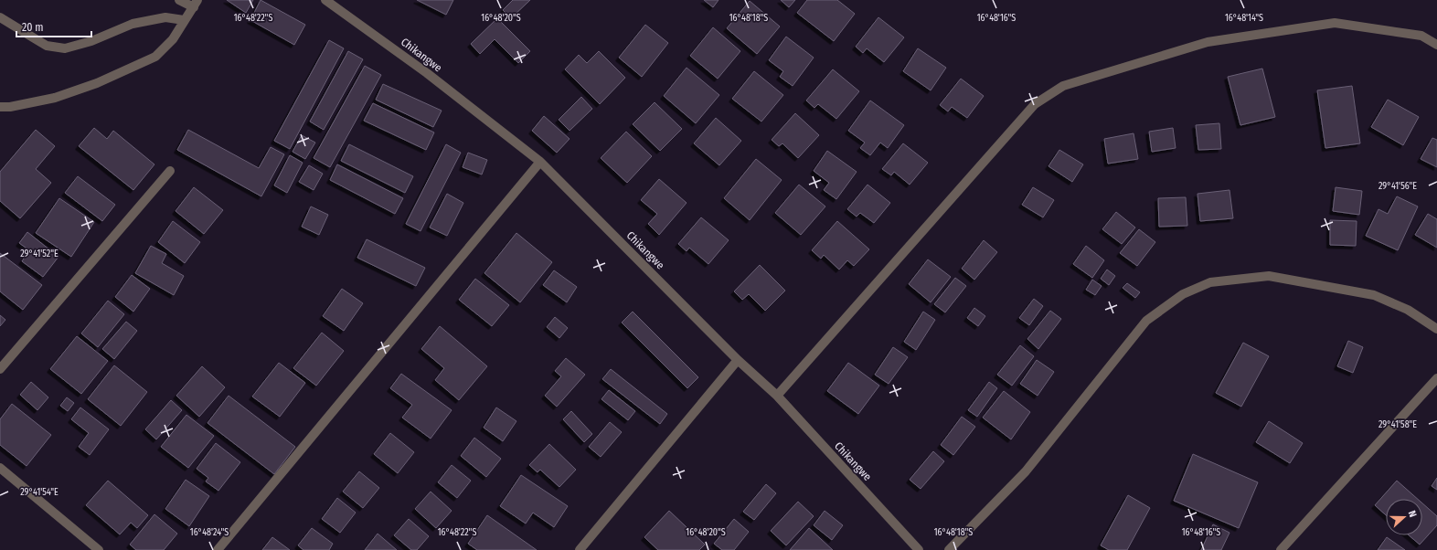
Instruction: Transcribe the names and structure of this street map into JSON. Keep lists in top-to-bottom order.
{
  "streets": {
    "street": ["Chikangwe"]
  },
  "scale_bar": "20 m",
  "north": "right",
  "coordinates": [
    "16°48'22\"S",
    "16°48'20\"S",
    "16°48'18\"S",
    "16°48'16\"S",
    "16°48'14\"S",
    "29°41'56\"E",
    "29°41'52\"E",
    "29°41'58\"E",
    "29°41'54\"E",
    "16°48'24\"S"
  ]
}
